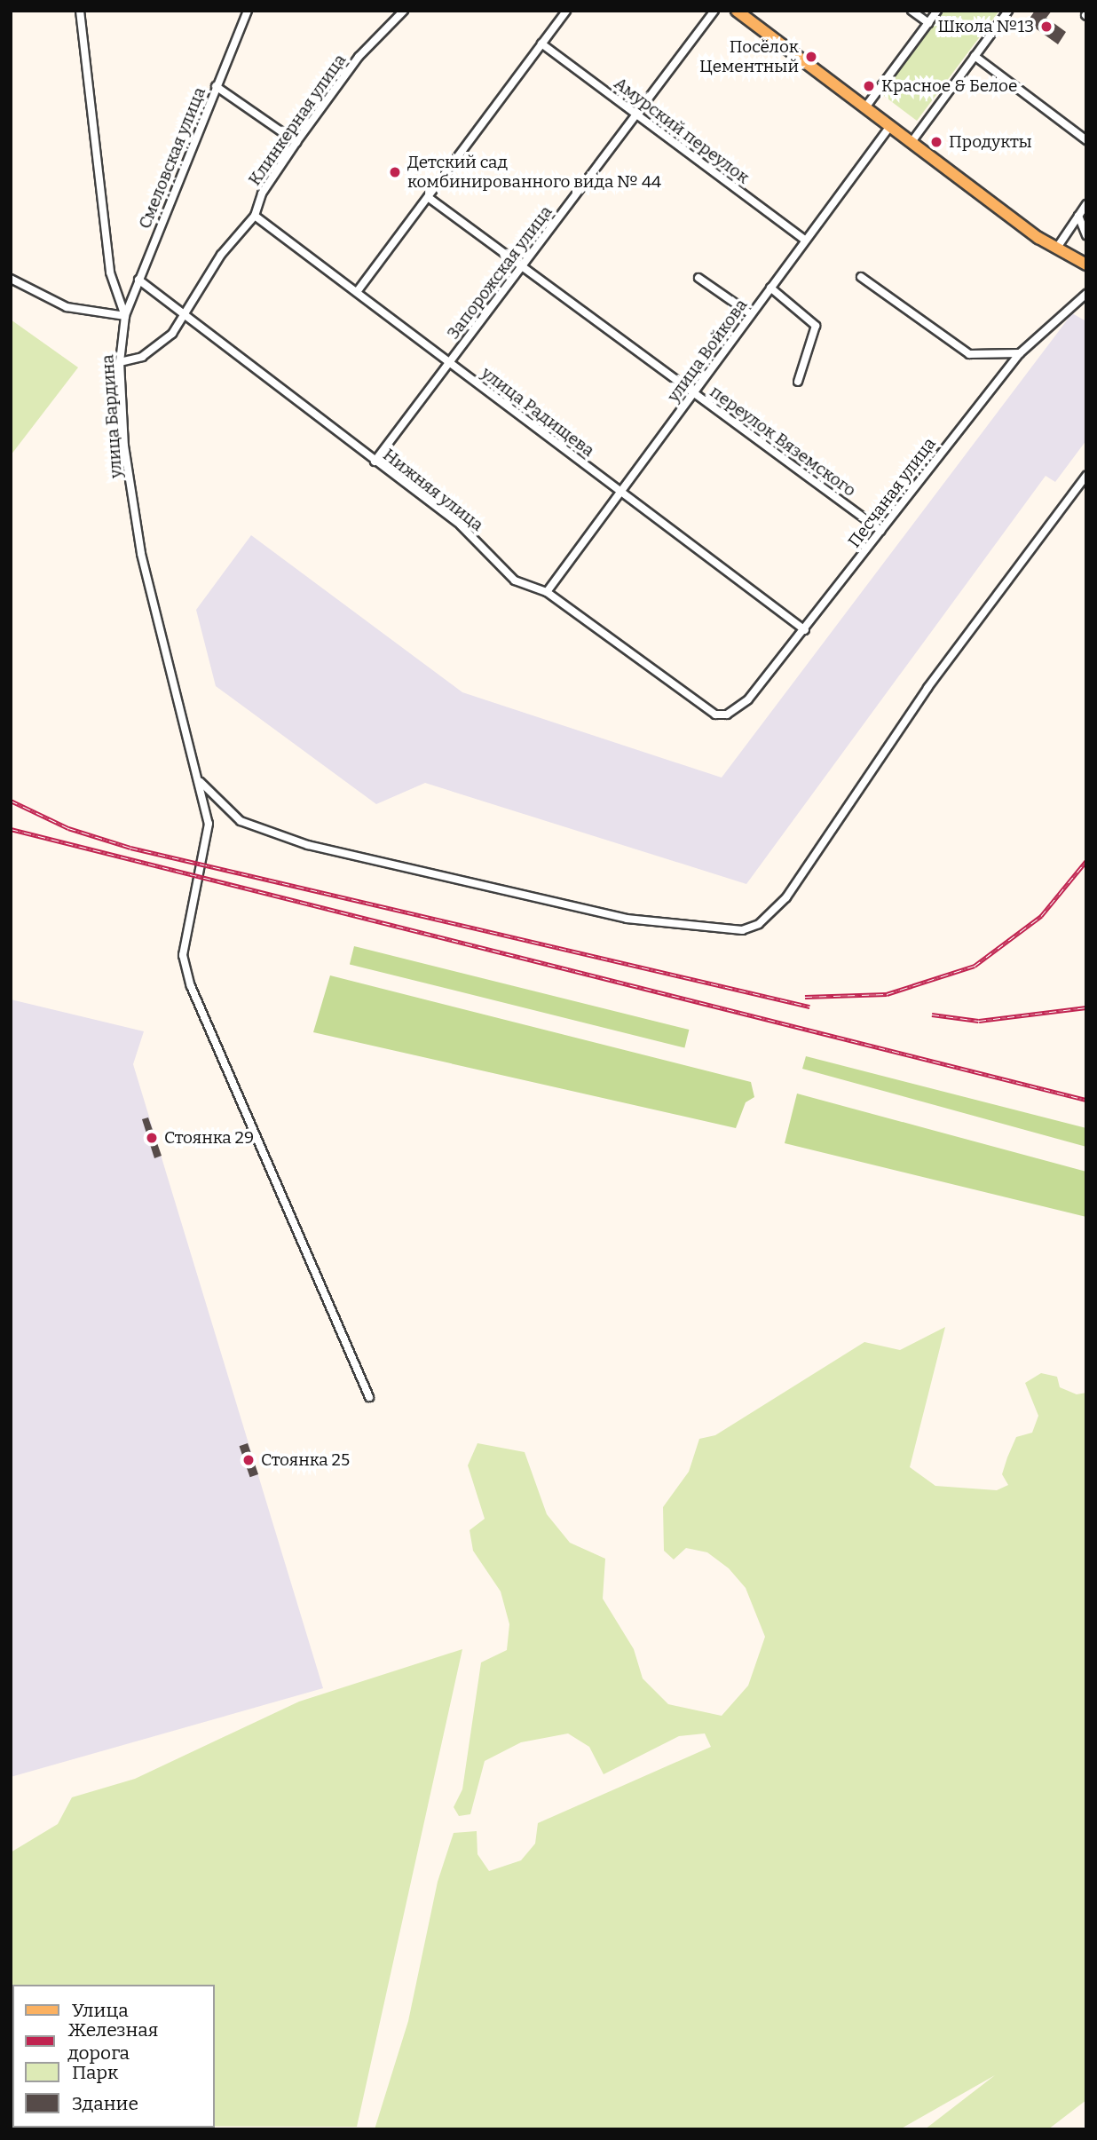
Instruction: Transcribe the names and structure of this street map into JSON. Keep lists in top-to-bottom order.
{
  "streets": {
    "street": [
      "Клинкерная улица",
      "Амурский переулок",
      "Смеловская улица",
      "Запорожская улица",
      "улица Войкова",
      "улица Радищева",
      "улица Бардина",
      "переулок Вяземского",
      "Нижняя улица",
      "Песчаная улица"
    ]
  },
  "crossings": [
    ["Клинкерная улица", "улица Радищева"],
    ["Клинкерная улица", "улица Бардина"],
    ["Клинкерная улица", "Нижняя улица"],
    ["Амурский переулок", "Запорожская улица"],
    ["Амурский переулок", "улица Войкова"],
    ["Смеловская улица", "улица Бардина"],
    ["Смеловская улица", "Нижняя улица"],
    ["Запорожская улица", "улица Радищева"],
    ["Запорожская улица", "переулок Вяземского"],
    ["Запорожская улица", "Нижняя улица"],
    ["улица Войкова", "улица Радищева"],
    ["улица Войкова", "переулок Вяземского"],
    ["улица Войкова", "Нижняя улица"],
    ["улица Радищева", "Песчаная улица"],
    ["переулок Вяземского", "Песчаная улица"],
    ["Нижняя улица", "Песчаная улица"]
  ],
  "places": [
    "Школа №13",
    "Посёлок Цементный",
    "Красное & Белое",
    "Продукты",
    "Детский сад комбинированного вида № 44",
    "Стоянка 29",
    "Стоянка 25"
  ],
  "legend": [
    "Улица",
    "Железная дорога",
    "Парк",
    "Здание"
  ]
}
